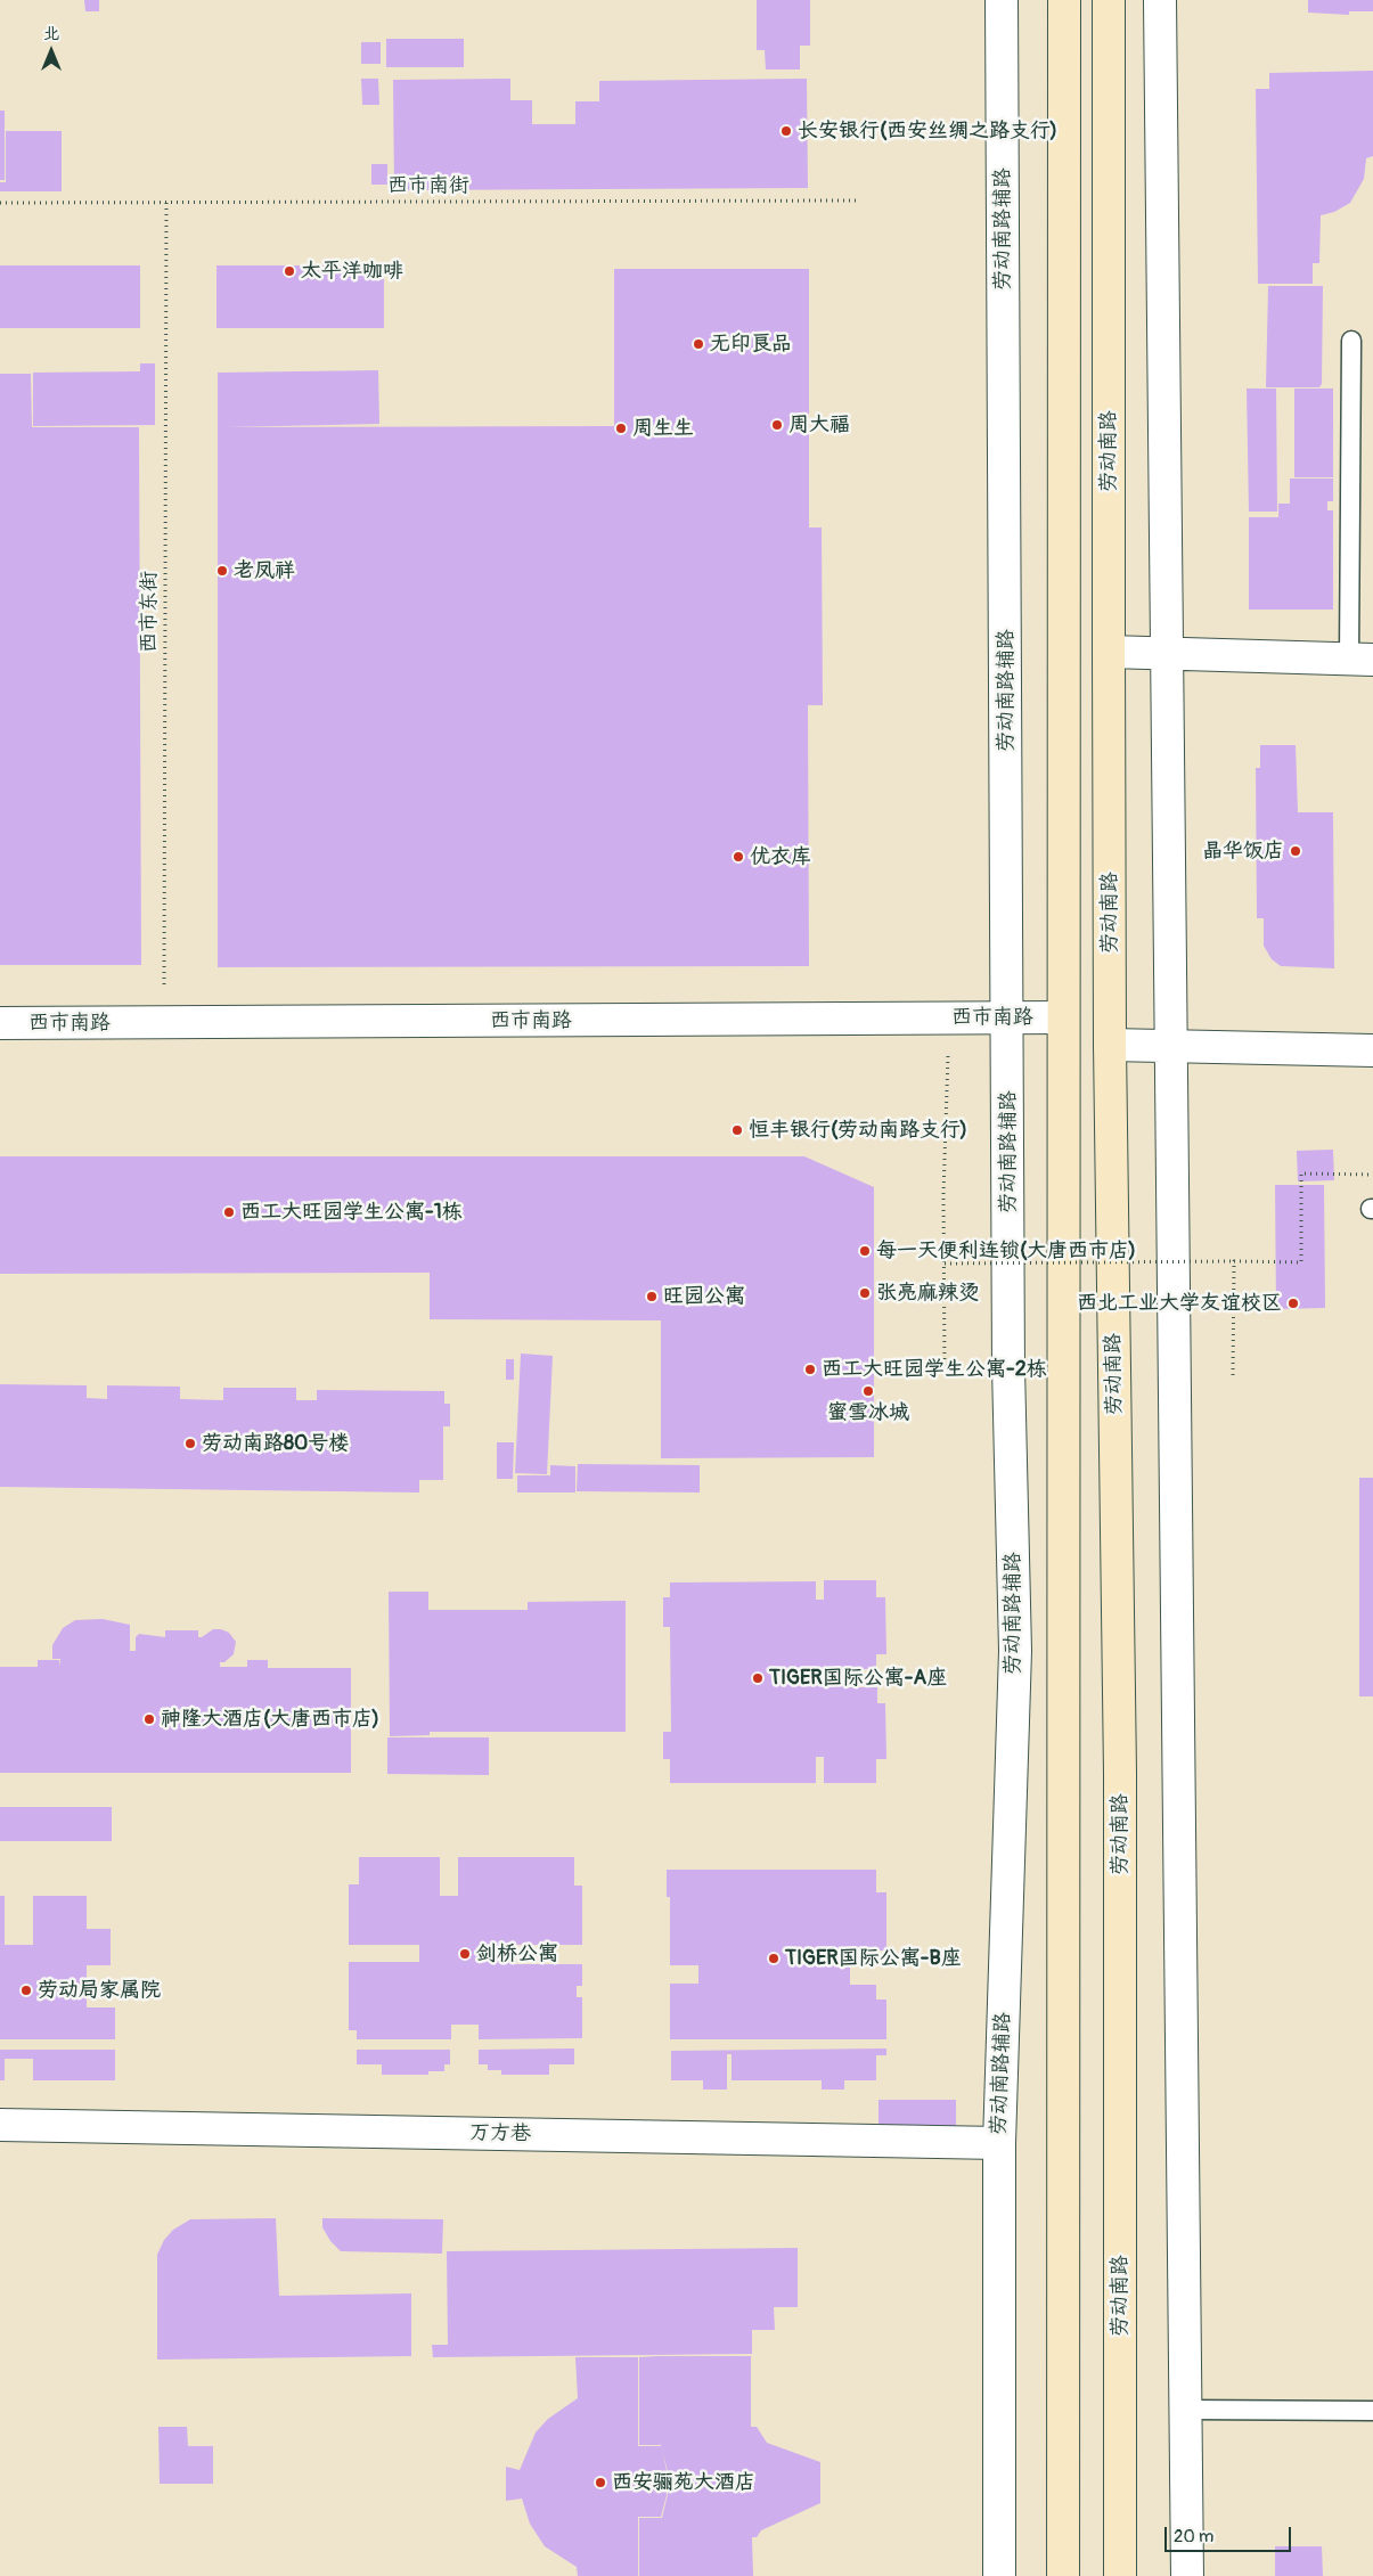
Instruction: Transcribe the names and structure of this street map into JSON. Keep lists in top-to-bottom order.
{
  "streets": {
    "main road": ["劳动南路"],
    "street": ["劳动南路辅路", "西市南路", "万方巷"],
    "path": ["西市南街", "西市东街"]
  },
  "crossings": [
    ["西市南街", "西市东街"],
    ["劳动南路辅路", "西市南路"],
    ["劳动南路辅路", "万方巷"],
    ["西市东街", "西市南路"]
  ],
  "places": [
    "长安银行(西安丝绸之路支行)",
    "太平洋咖啡",
    "无印良品",
    "周大福",
    "周生生",
    "老凤祥",
    "晶华饭店",
    "优衣库",
    "恒丰银行(劳动南路支行)",
    "西工大旺园学生公寓-1栋",
    "每一天便利连锁(大唐西市店)",
    "张亮麻辣烫",
    "旺园公寓",
    "西北工业大学友谊校区",
    "西工大旺园学生公寓-2栋",
    "蜜雪冰城",
    "劳动南路80号楼",
    "TIGER国际公寓-A座",
    "神隆大酒店(大唐西市店)",
    "剑桥公寓",
    "TIGER国际公寓-B座",
    "劳动局家属院",
    "西安骊苑大酒店"
  ],
  "scale_bar": "20 m",
  "north": "top"
}
